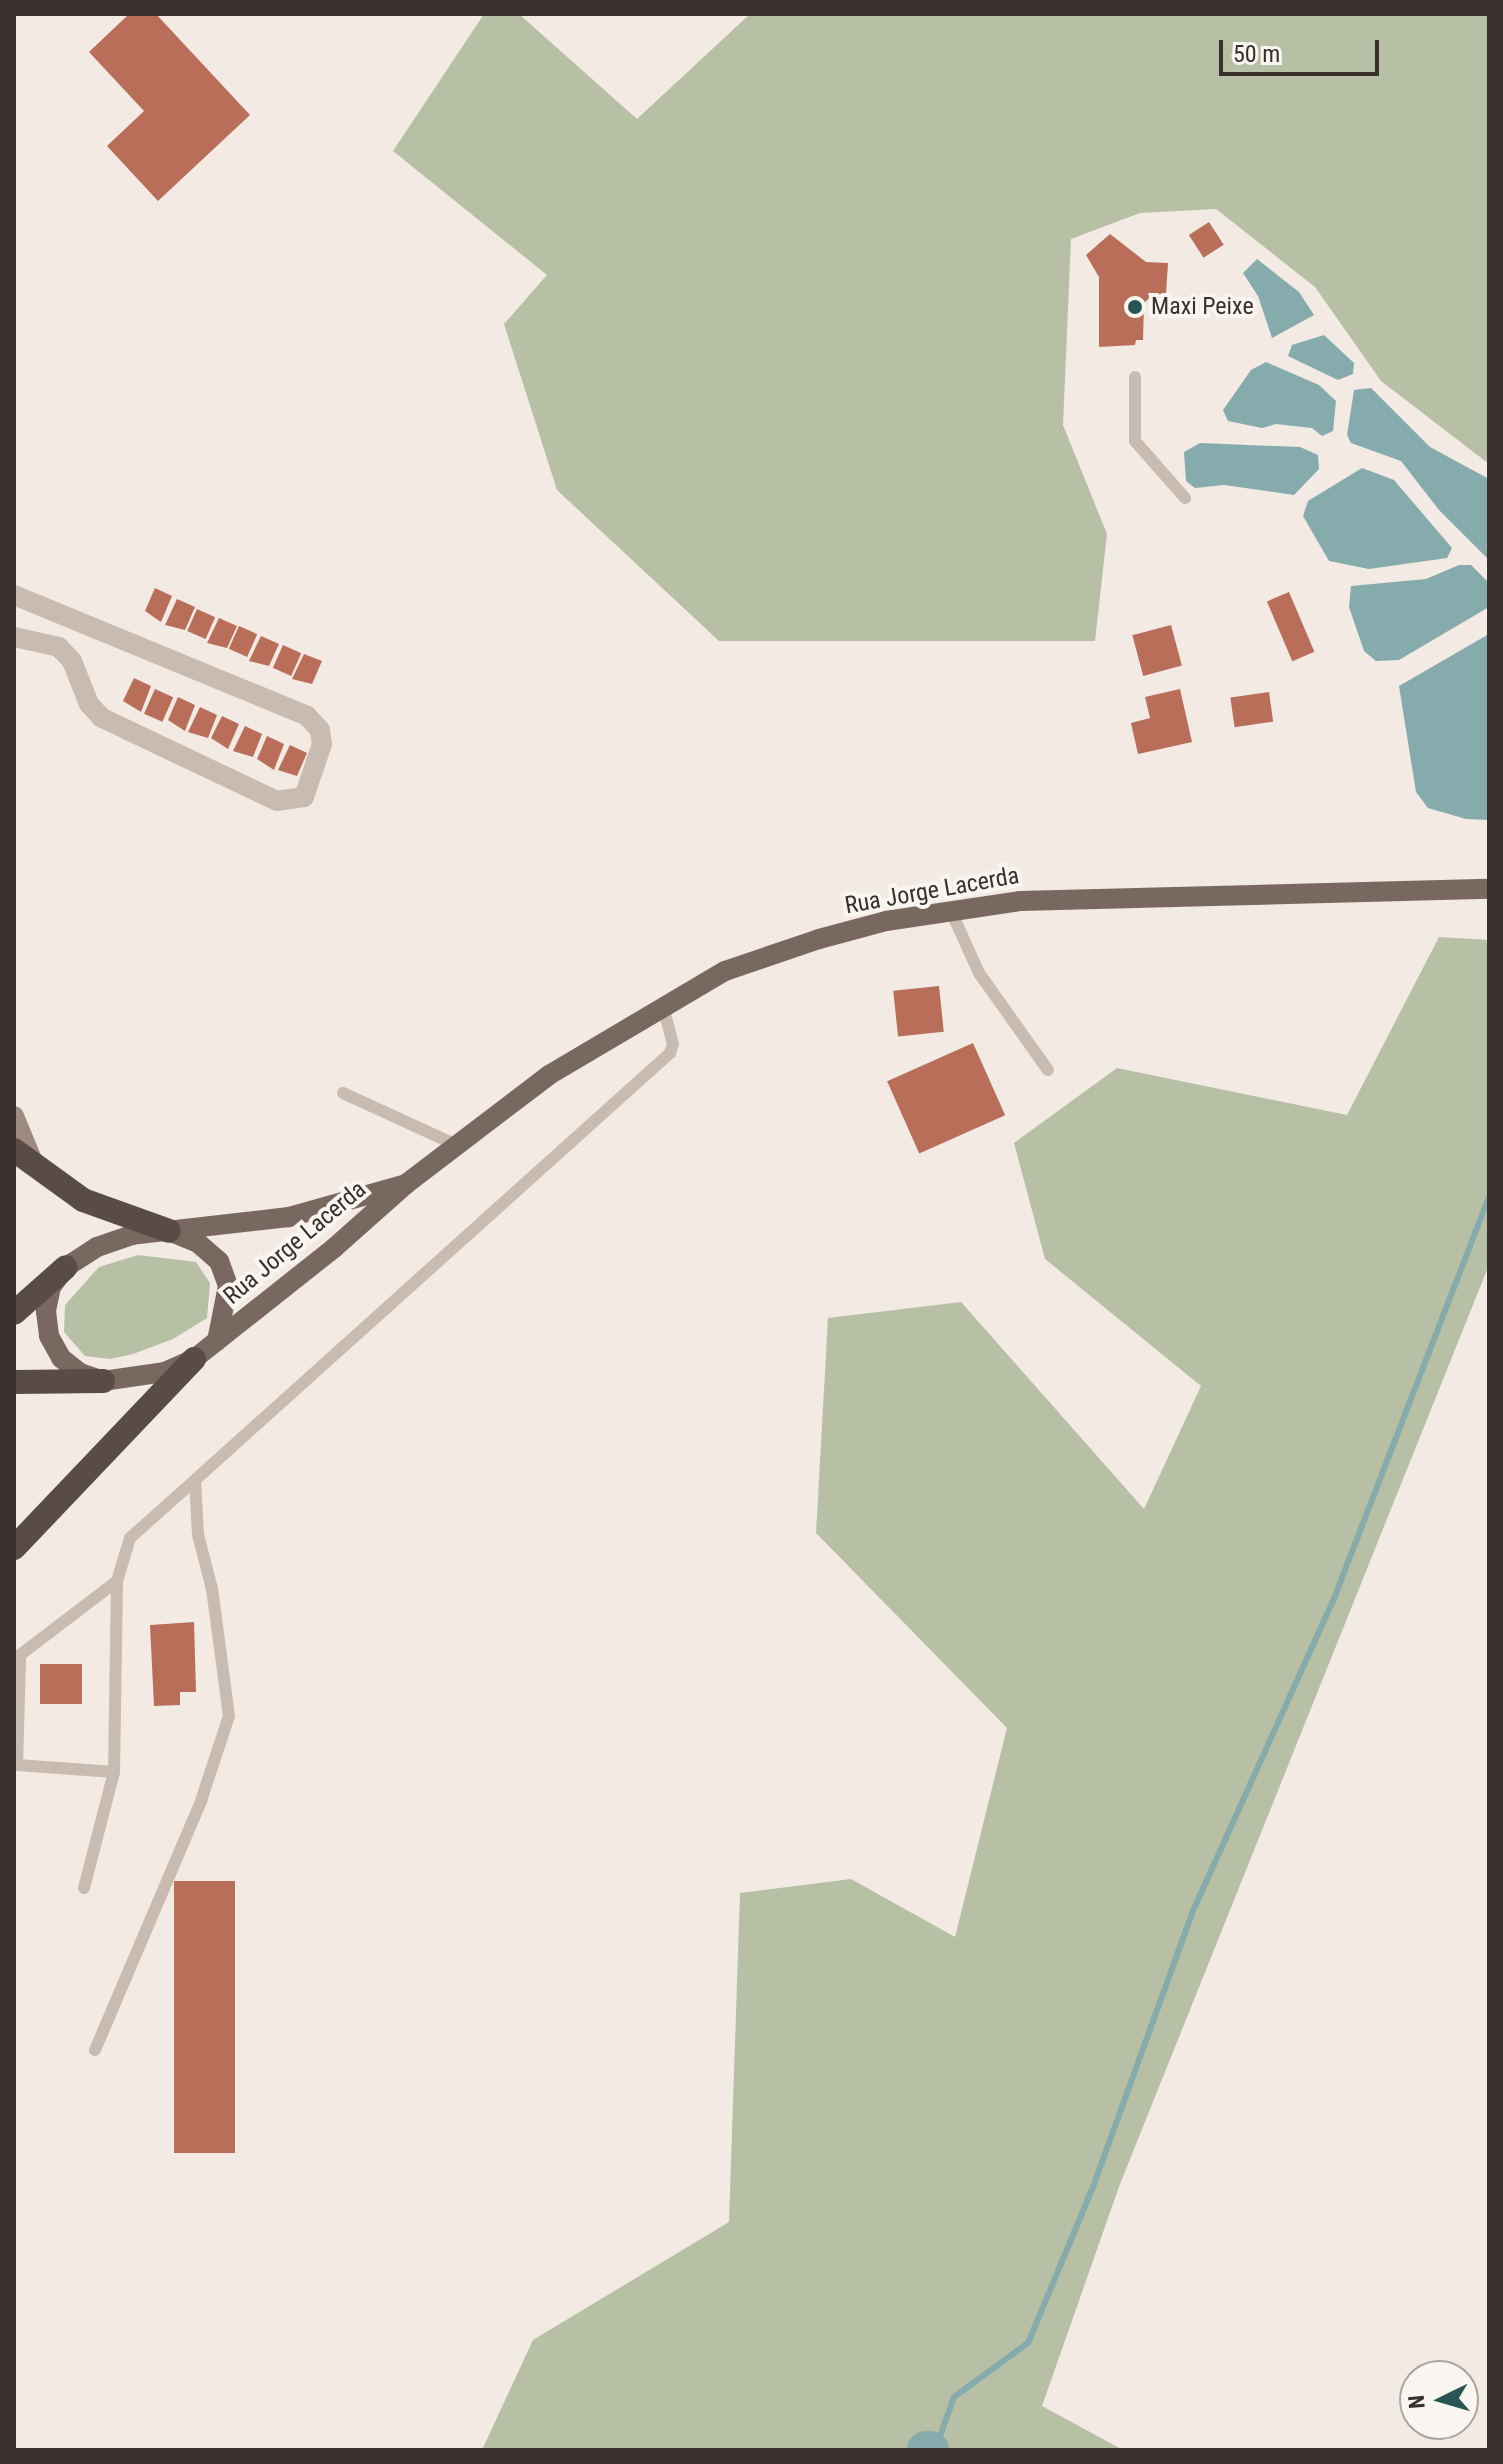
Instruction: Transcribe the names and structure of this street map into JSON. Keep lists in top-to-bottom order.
{
  "streets": {
    "main road": ["Rua Jorge Lacerda"]
  },
  "places": ["Maxi Peixe"],
  "scale_bar": "50 m",
  "north": "left"
}
